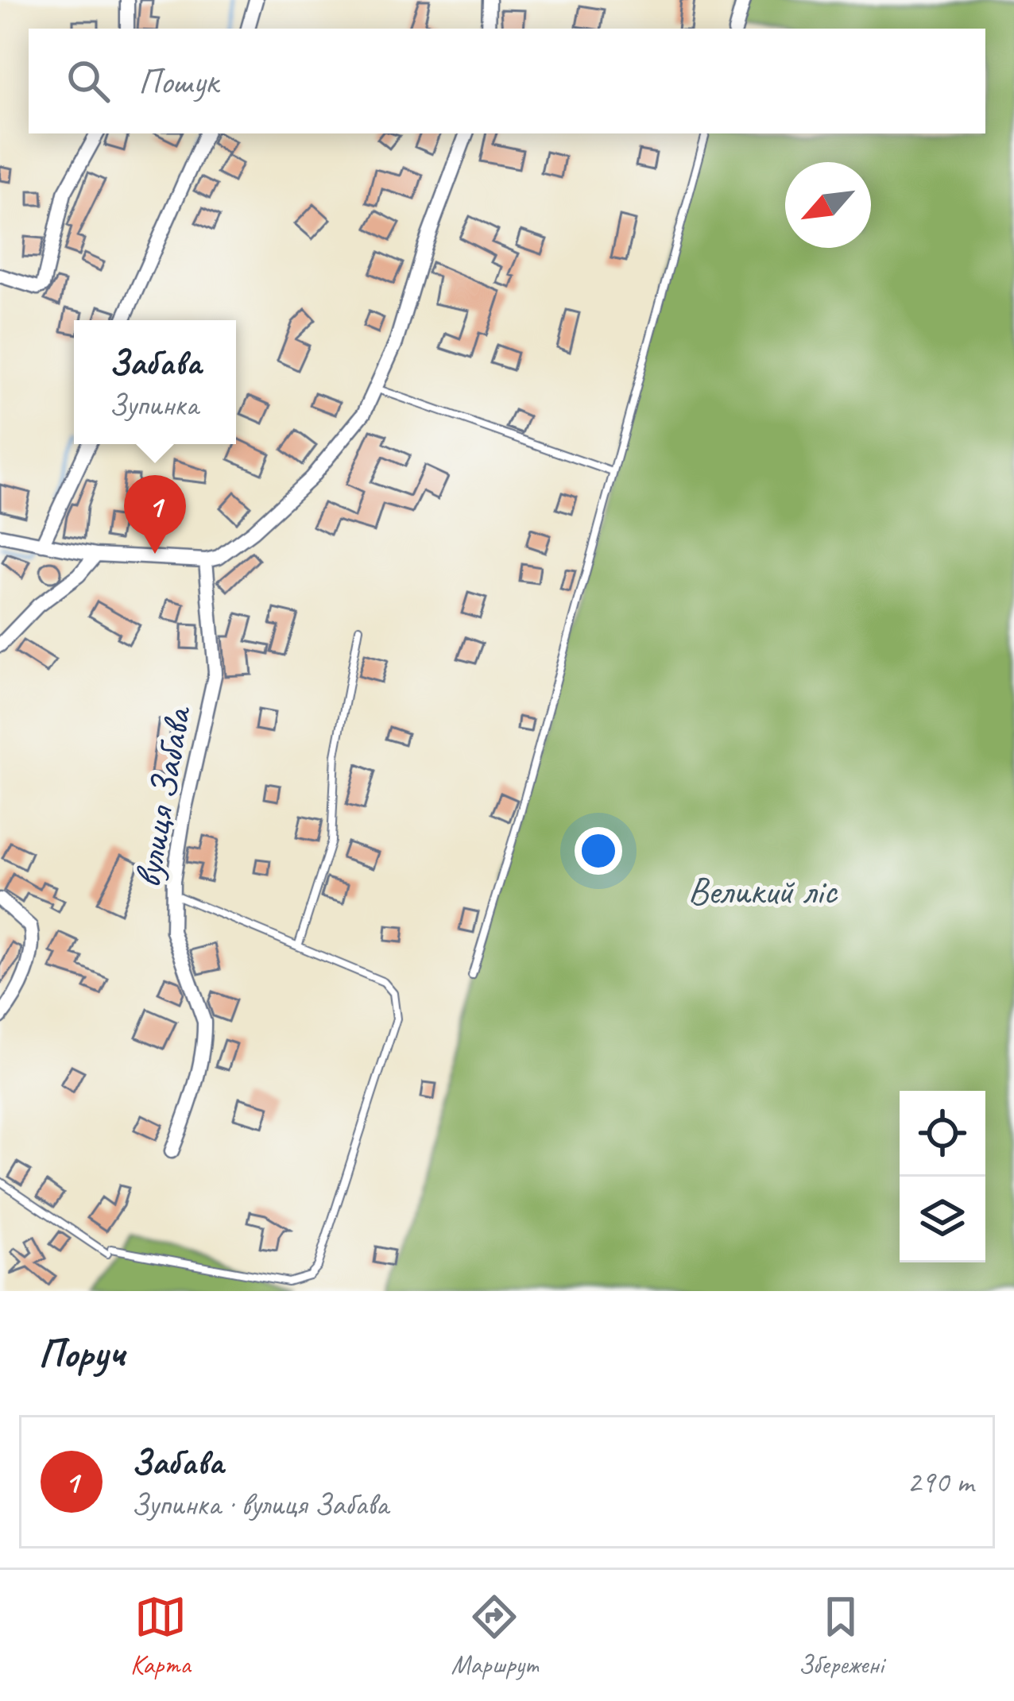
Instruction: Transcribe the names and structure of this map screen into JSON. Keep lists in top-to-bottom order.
{
  "streets": {
    "street": ["вулиця Забава"]
  },
  "parks": ["Великий ліс"],
  "north": "bottom left",
  "page": {
    "search": "Пошук",
    "popup": ["Забава", "Зупинка"],
    "pins": "1",
    "heading": "Поруч",
    "list": [
      {
        "mark": "1",
        "name": "Забава",
        "note": "Зупинка · вулиця Забава",
        "value": "290 m"
      }
    ],
    "nav": ["Карта", "Маршрут", "Збережені"]
  }
}
